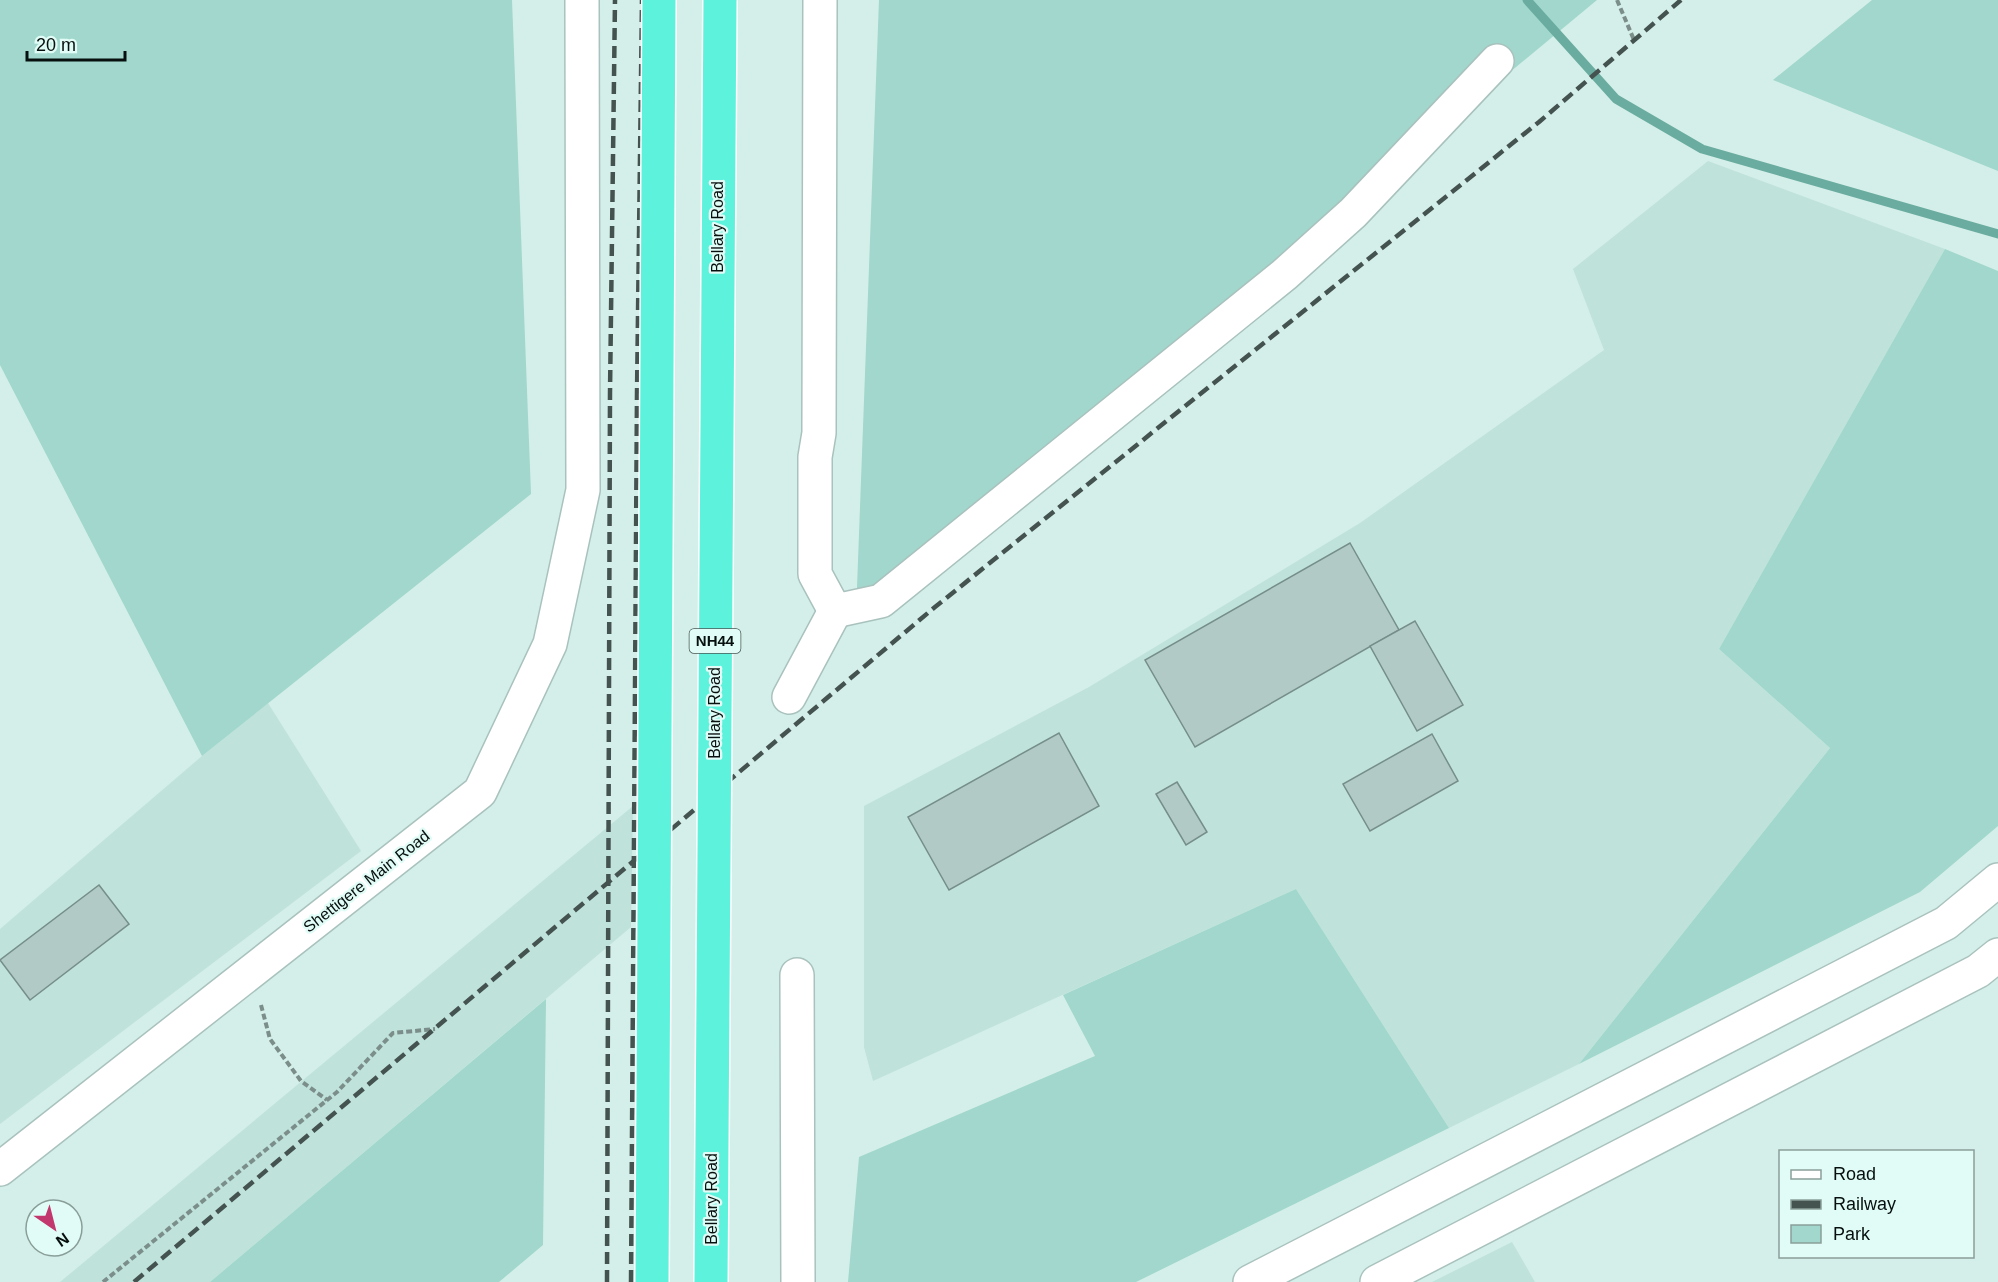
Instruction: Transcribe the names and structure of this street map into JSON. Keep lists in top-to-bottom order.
{
  "streets": {
    "highway": ["Bellary Road", "NH44"],
    "street": ["Shettigere Main Road"]
  },
  "legend": ["Road", "Railway", "Park"],
  "scale_bar": "20 m",
  "north": "bottom right"
}
